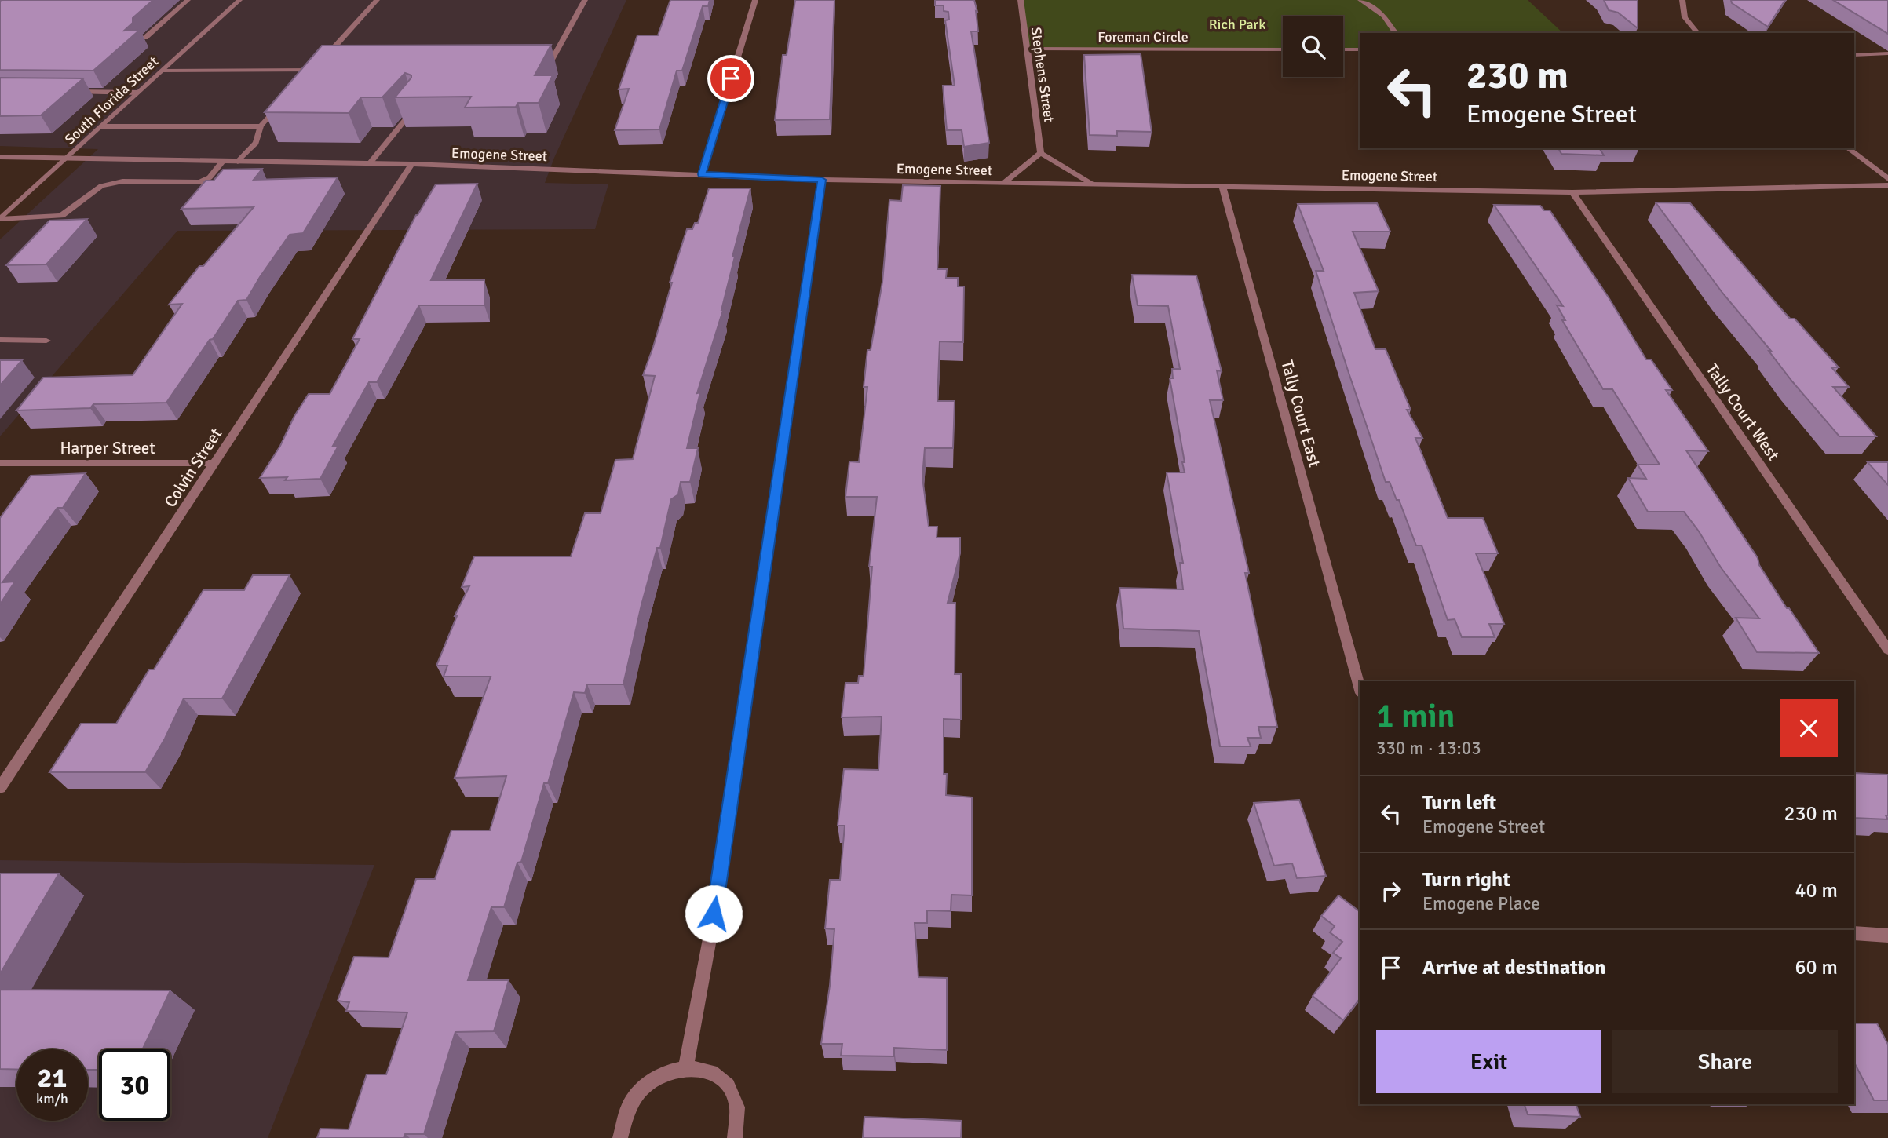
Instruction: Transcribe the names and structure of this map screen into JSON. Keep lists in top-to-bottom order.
{
  "streets": {
    "street": [
      "Foreman Circle",
      "Stephens Street",
      "South Florida Street",
      "Emogene Street",
      "Tally Court West",
      "Tally Court East",
      "Harper Street",
      "Colvin Street"
    ]
  },
  "crossings": [
    ["Foreman Circle", "Stephens Street"],
    ["South Florida Street", "Emogene Street"],
    ["Emogene Street", "Tally Court West"],
    ["Emogene Street", "Tally Court East"],
    ["Emogene Street", "Colvin Street"],
    ["Harper Street", "Colvin Street"]
  ],
  "parks": ["Rich Park"],
  "page": {
    "turn": ["230 m", "Emogene Street"],
    "heading": ["1 min", "330 m · 13:03"],
    "list": [
      {
        "name": "Turn left",
        "note": "Emogene Street",
        "value": "230 m"
      },
      {
        "name": "Turn right",
        "note": "Emogene Place",
        "value": "40 m"
      },
      {
        "name": "Arrive at destination",
        "value": "60 m"
      }
    ],
    "buttons": ["Exit", "Share"],
    "speed": "21 km/h",
    "limit": "30"
  }
}
